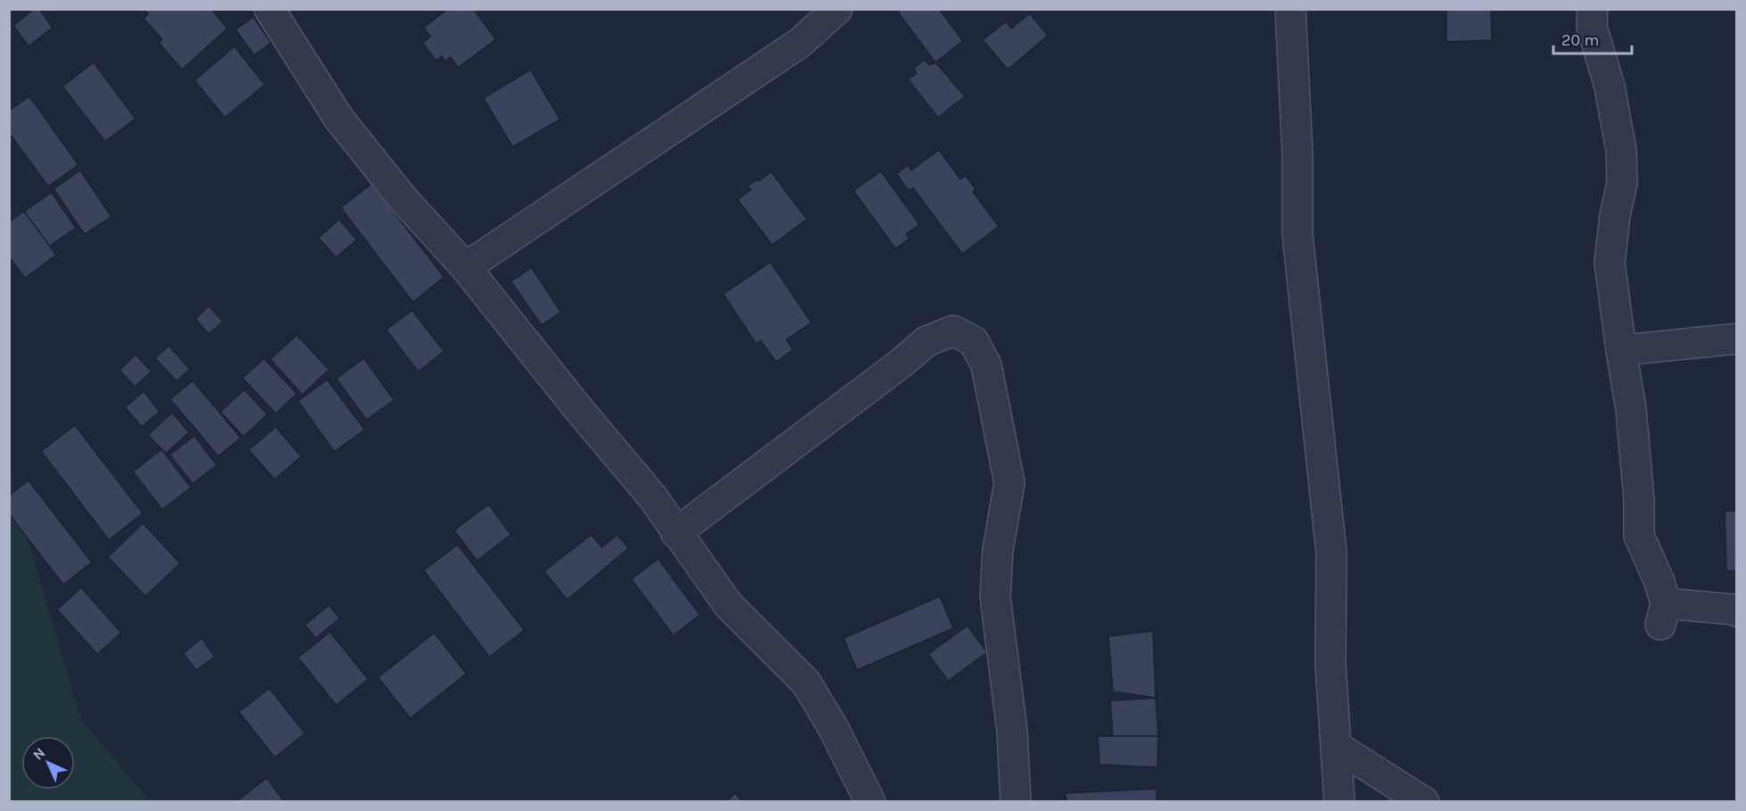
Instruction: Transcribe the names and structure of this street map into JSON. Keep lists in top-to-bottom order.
{
  "scale_bar": "20 m",
  "north": "top left"
}
